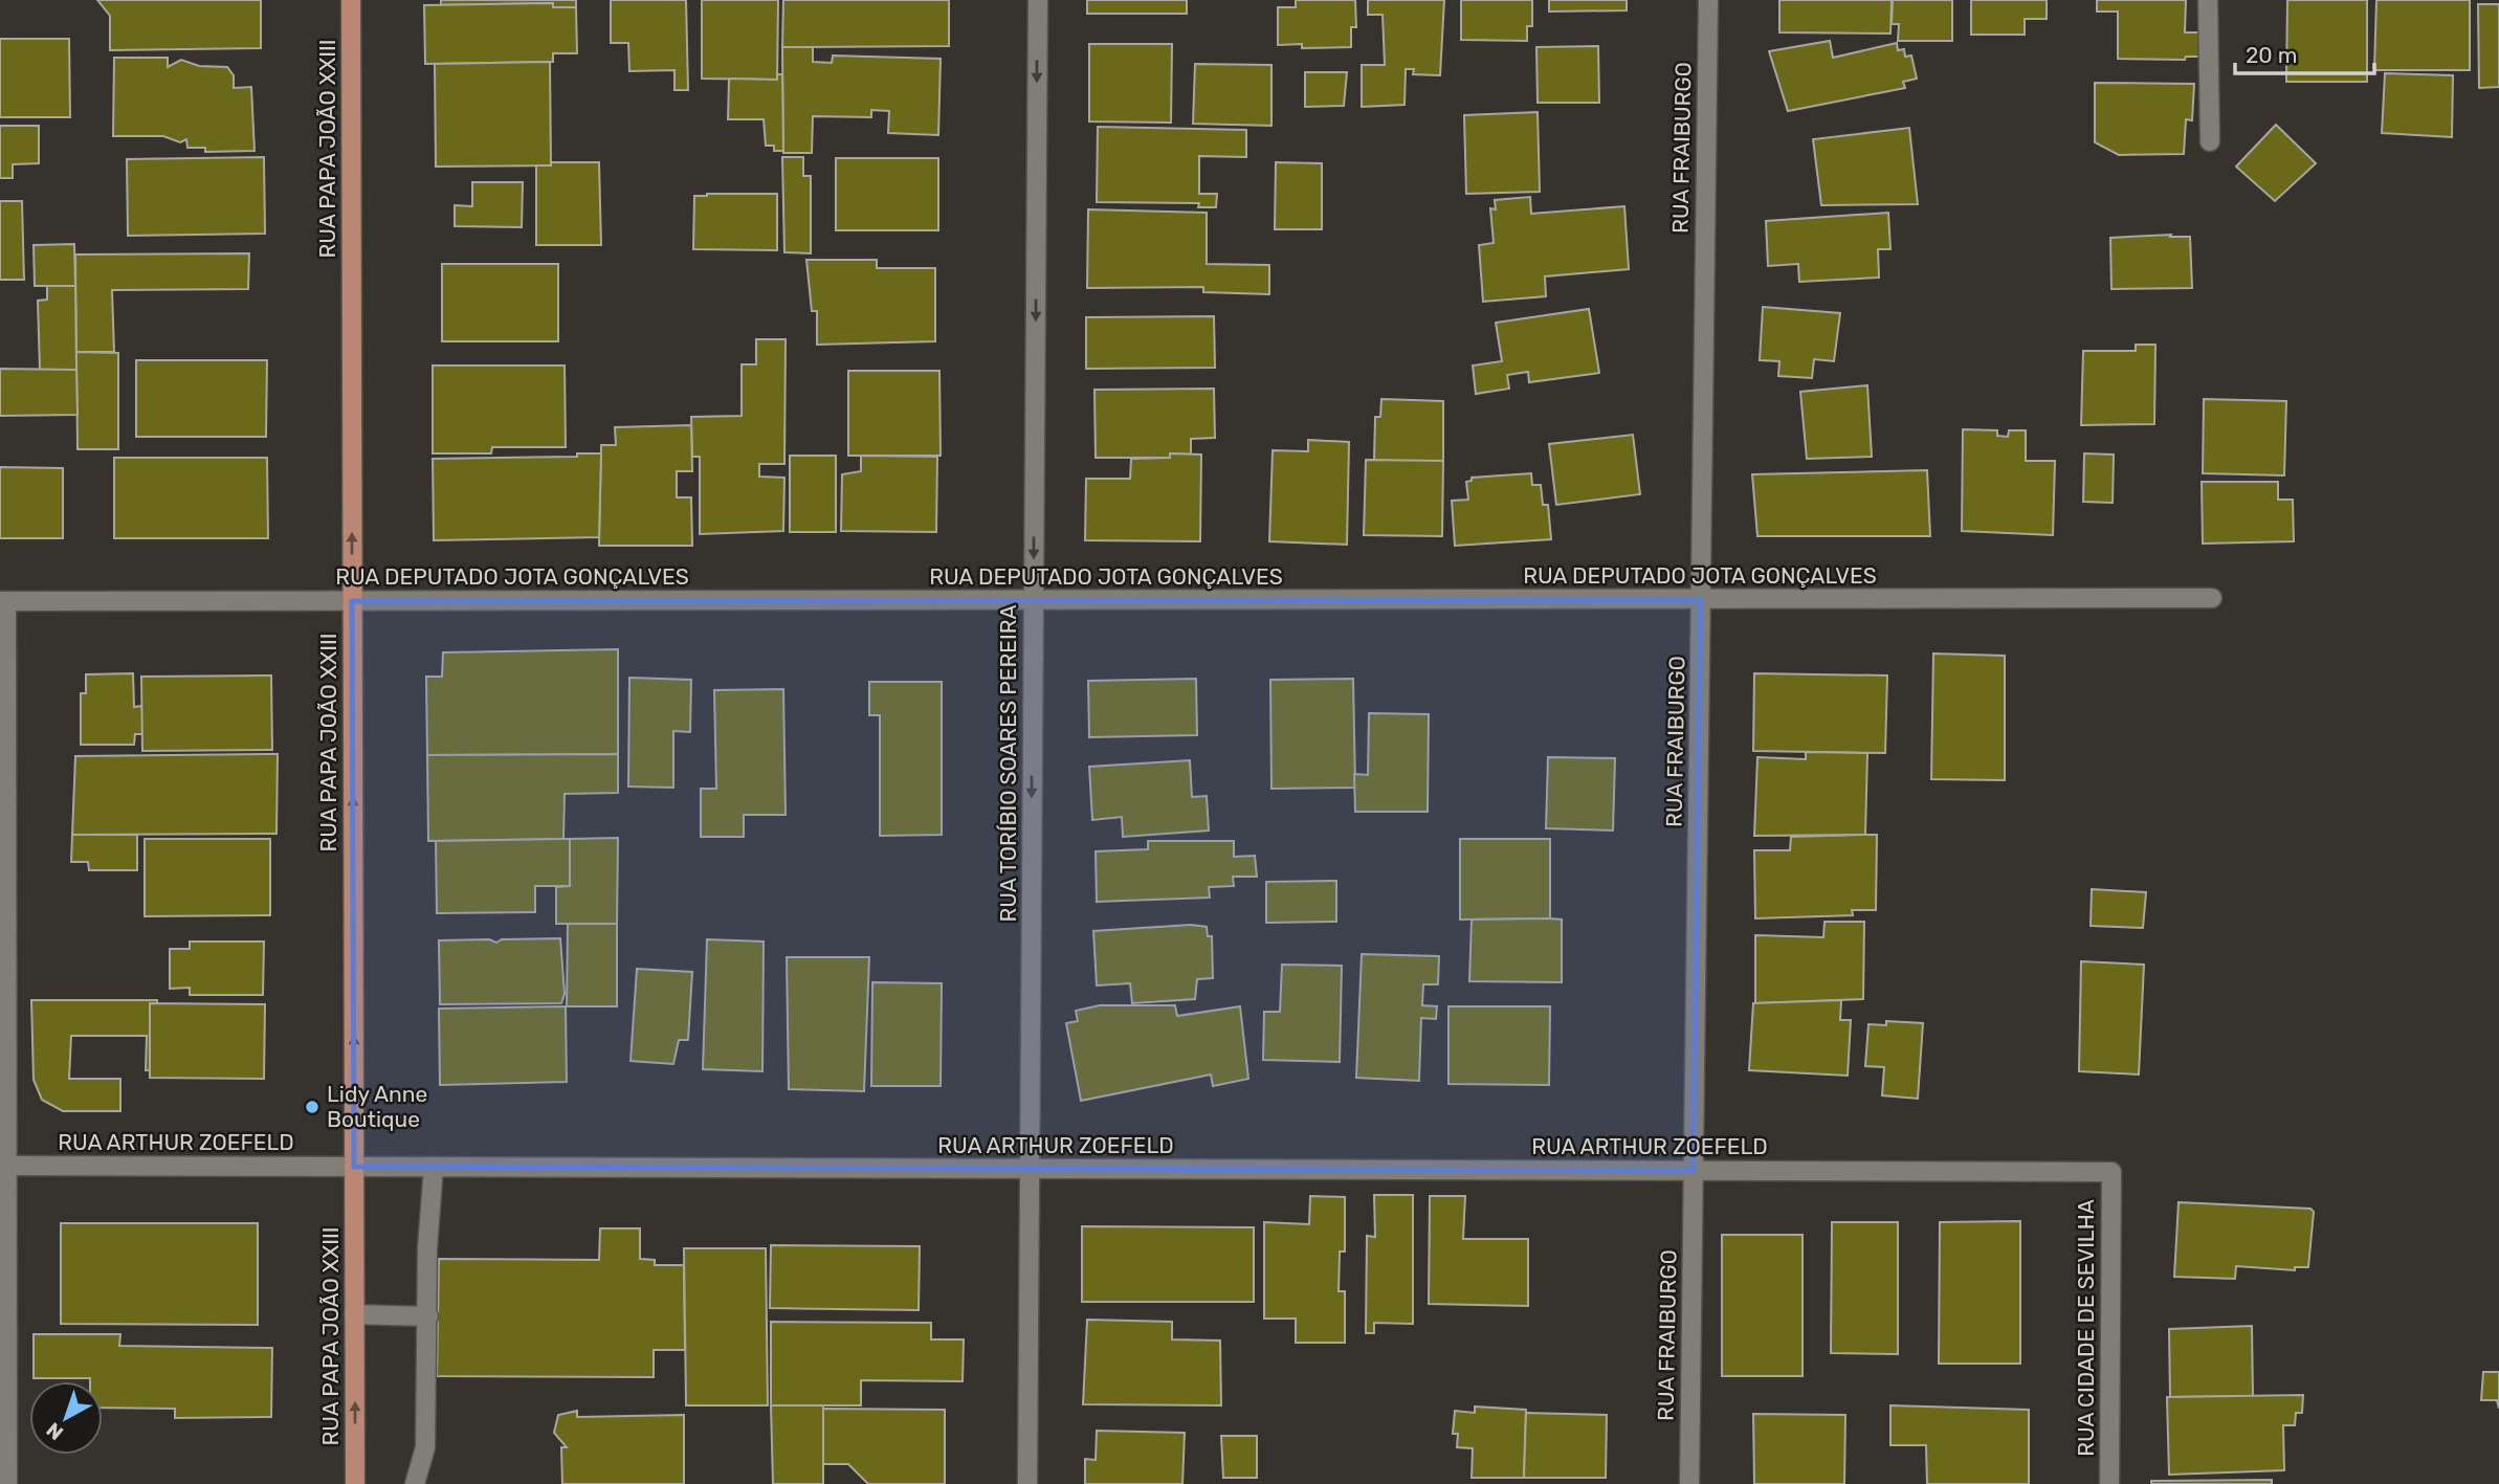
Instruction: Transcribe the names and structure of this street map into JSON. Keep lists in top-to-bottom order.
{
  "streets": {
    "main road": ["RUA PAPA JOÃO XXIII"],
    "street": [
      "RUA FRAIBURGO",
      "RUA DEPUTADO JOTA GONÇALVES",
      "RUA TORÍBIO SOARES PEREIRA",
      "RUA ARTHUR ZOEFELD",
      "RUA CIDADE DE SEVILHA"
    ]
  },
  "crossings": [
    ["RUA FRAIBURGO", "RUA DEPUTADO JOTA GONÇALVES"],
    ["RUA FRAIBURGO", "RUA ARTHUR ZOEFELD"],
    ["RUA PAPA JOÃO XXIII", "RUA DEPUTADO JOTA GONÇALVES"],
    ["RUA PAPA JOÃO XXIII", "RUA ARTHUR ZOEFELD"],
    ["RUA DEPUTADO JOTA GONÇALVES", "RUA TORÍBIO SOARES PEREIRA"],
    ["RUA TORÍBIO SOARES PEREIRA", "RUA ARTHUR ZOEFELD"],
    ["RUA ARTHUR ZOEFELD", "RUA CIDADE DE SEVILHA"]
  ],
  "one_way": ["RUA PAPA JOÃO XXIII", "RUA TORÍBIO SOARES PEREIRA"],
  "places": ["Lidy Anne Boutique"],
  "scale_bar": "20 m",
  "north": "bottom left"
}
